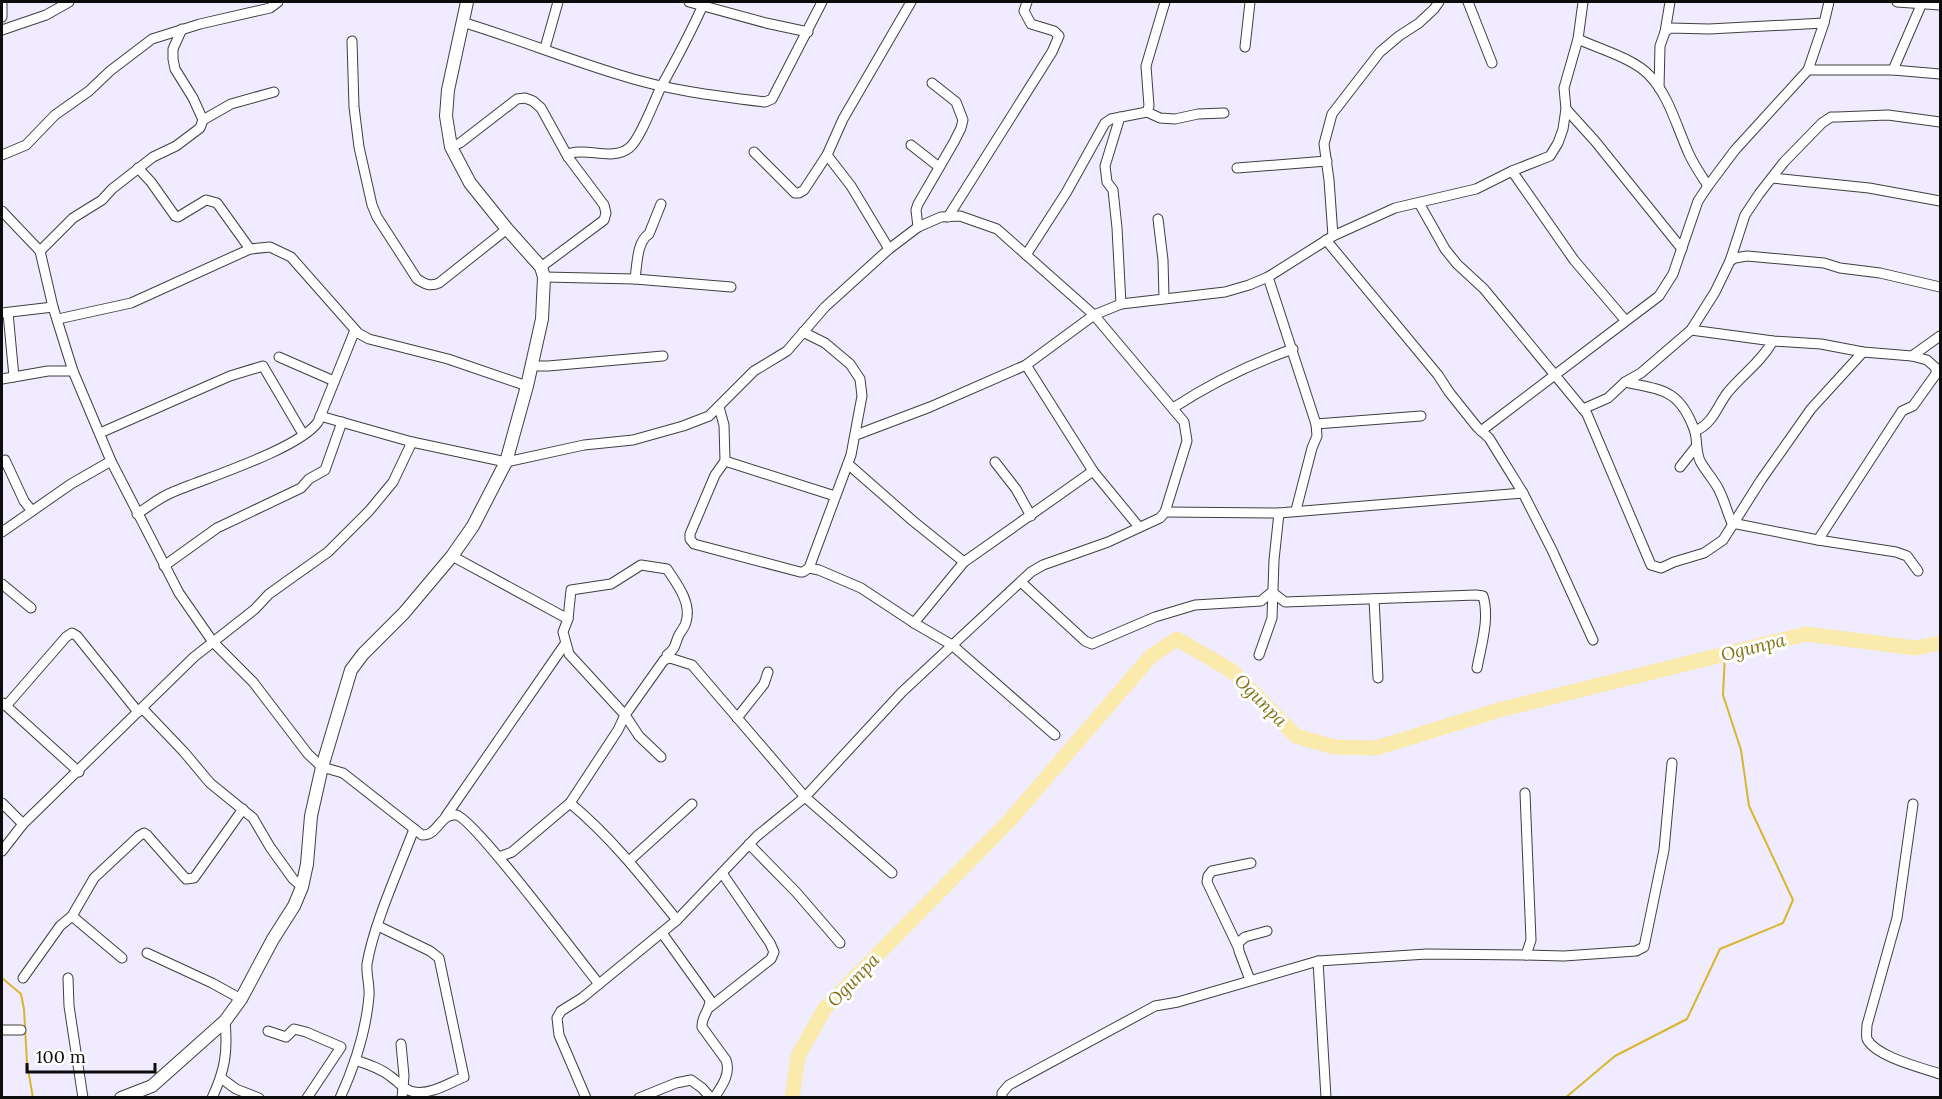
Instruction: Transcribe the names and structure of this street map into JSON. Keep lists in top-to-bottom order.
{
  "water": ["Ogunpa"],
  "scale_bar": "100 m"
}
